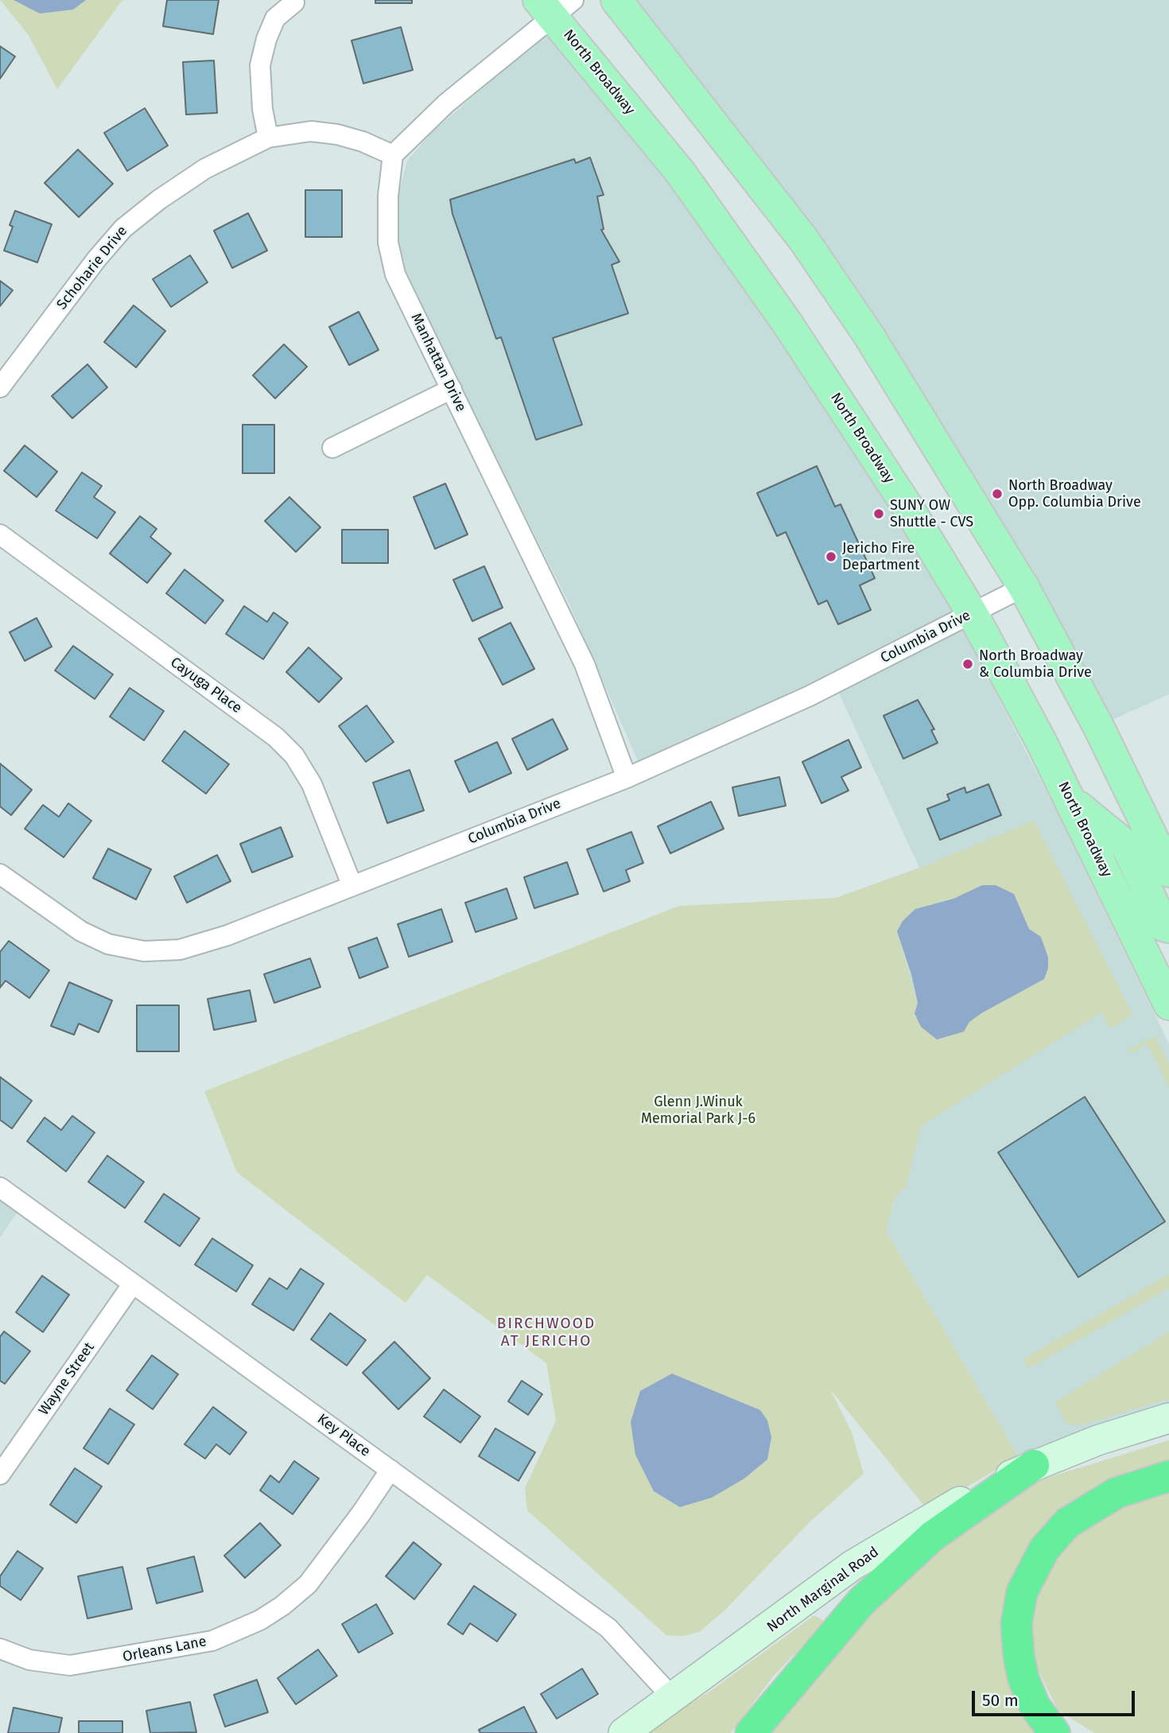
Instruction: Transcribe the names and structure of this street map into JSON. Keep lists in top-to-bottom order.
{
  "streets": {
    "main road": ["North Broadway", "North Marginal Road"],
    "street": [
      "Schoharie Drive",
      "Manhattan Drive",
      "Columbia Drive",
      "Cayuga Place",
      "Wayne Street",
      "Key Place",
      "Orleans Lane"
    ]
  },
  "crossings": [
    ["North Broadway", "Columbia Drive"],
    ["Schoharie Drive", "Manhattan Drive"],
    ["Manhattan Drive", "Columbia Drive"],
    ["Columbia Drive", "Cayuga Place"],
    ["Wayne Street", "Key Place"],
    ["Key Place", "North Marginal Road"],
    ["Key Place", "Orleans Lane"]
  ],
  "districts": ["BIRCHWOOD AT JERICHO"],
  "parks": ["Glenn J.Winuk Memorial Park J-6"],
  "places": [
    "North Broadway Opp. Columbia Drive",
    "SUNY OW Shuttle - CVS",
    "Jericho Fire Department",
    "North Broadway & Columbia Drive"
  ],
  "scale_bar": "50 m"
}
